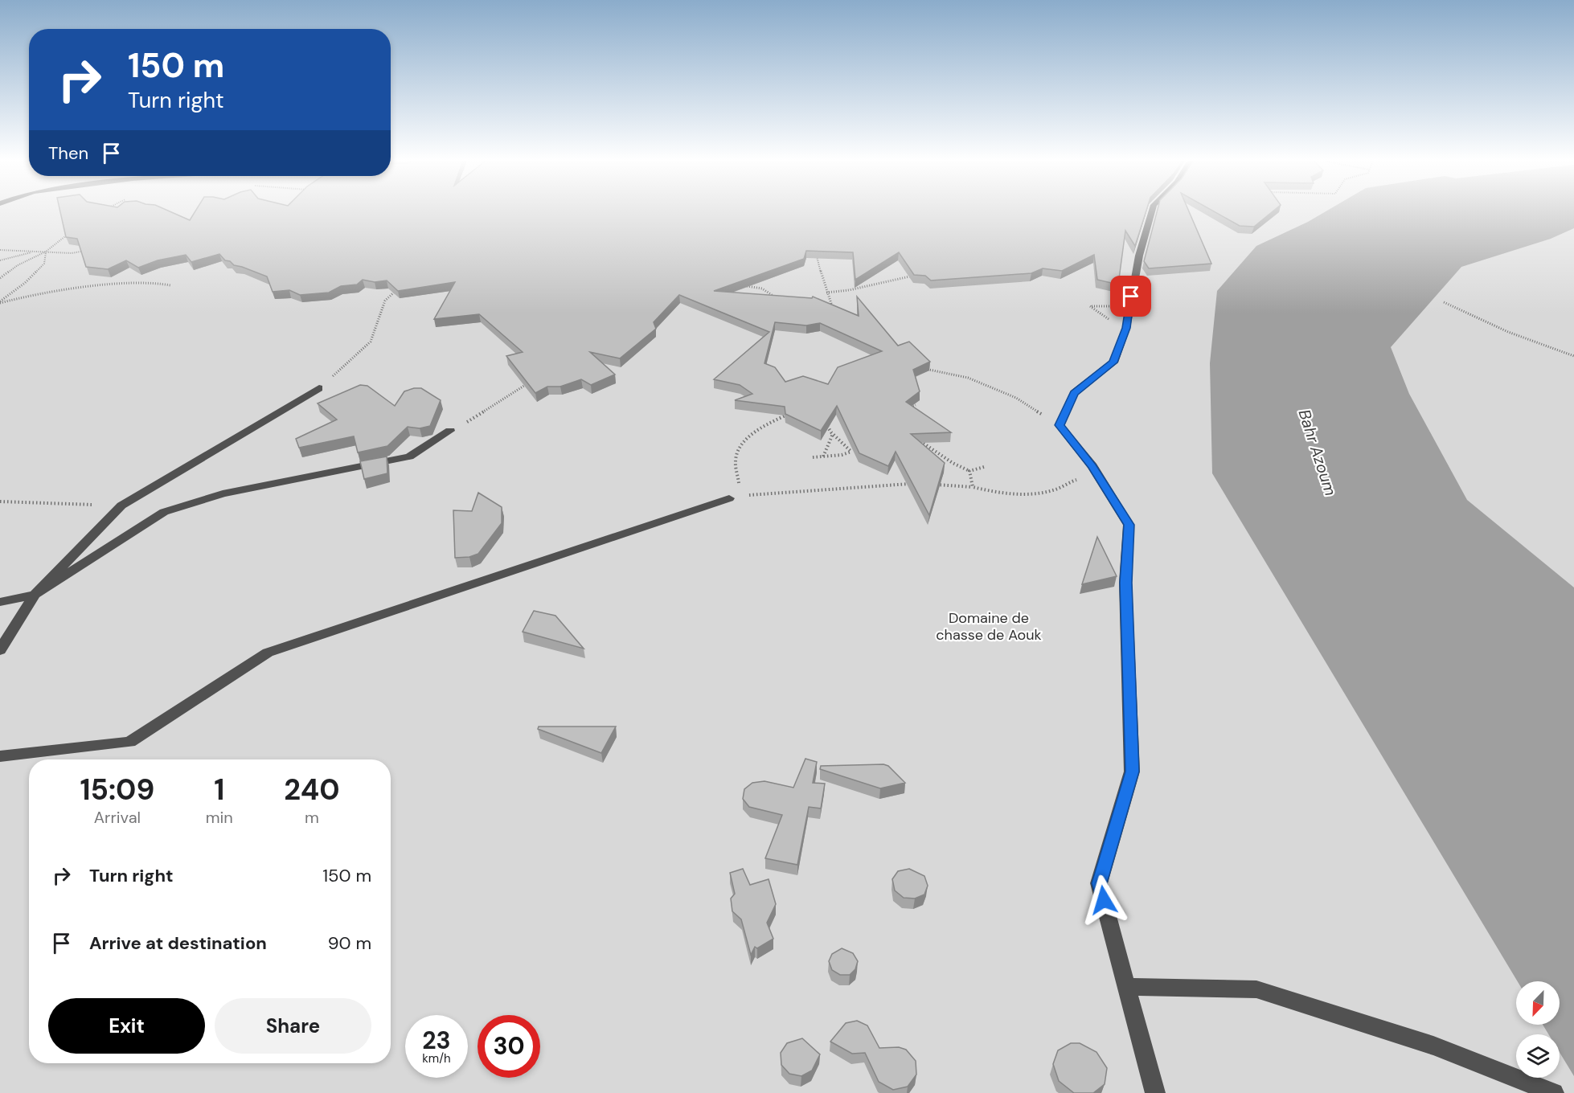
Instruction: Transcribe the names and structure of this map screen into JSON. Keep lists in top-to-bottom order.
{
  "water": ["Bahr Azoum"],
  "parks": ["Domaine de chasse de Aouk"],
  "north": "bottom left",
  "page": {
    "turn": ["150 m", "Turn right"],
    "then": "Then",
    "eta": [
      "15:09",
      "Arrival",
      "1",
      "min",
      "240",
      "m"
    ],
    "list": [
      {
        "name": "Turn right",
        "value": "150 m"
      },
      {
        "name": "Arrive at destination",
        "value": "90 m"
      }
    ],
    "buttons": ["Exit", "Share"],
    "speed": "23 km/h",
    "limit": "30"
  }
}
